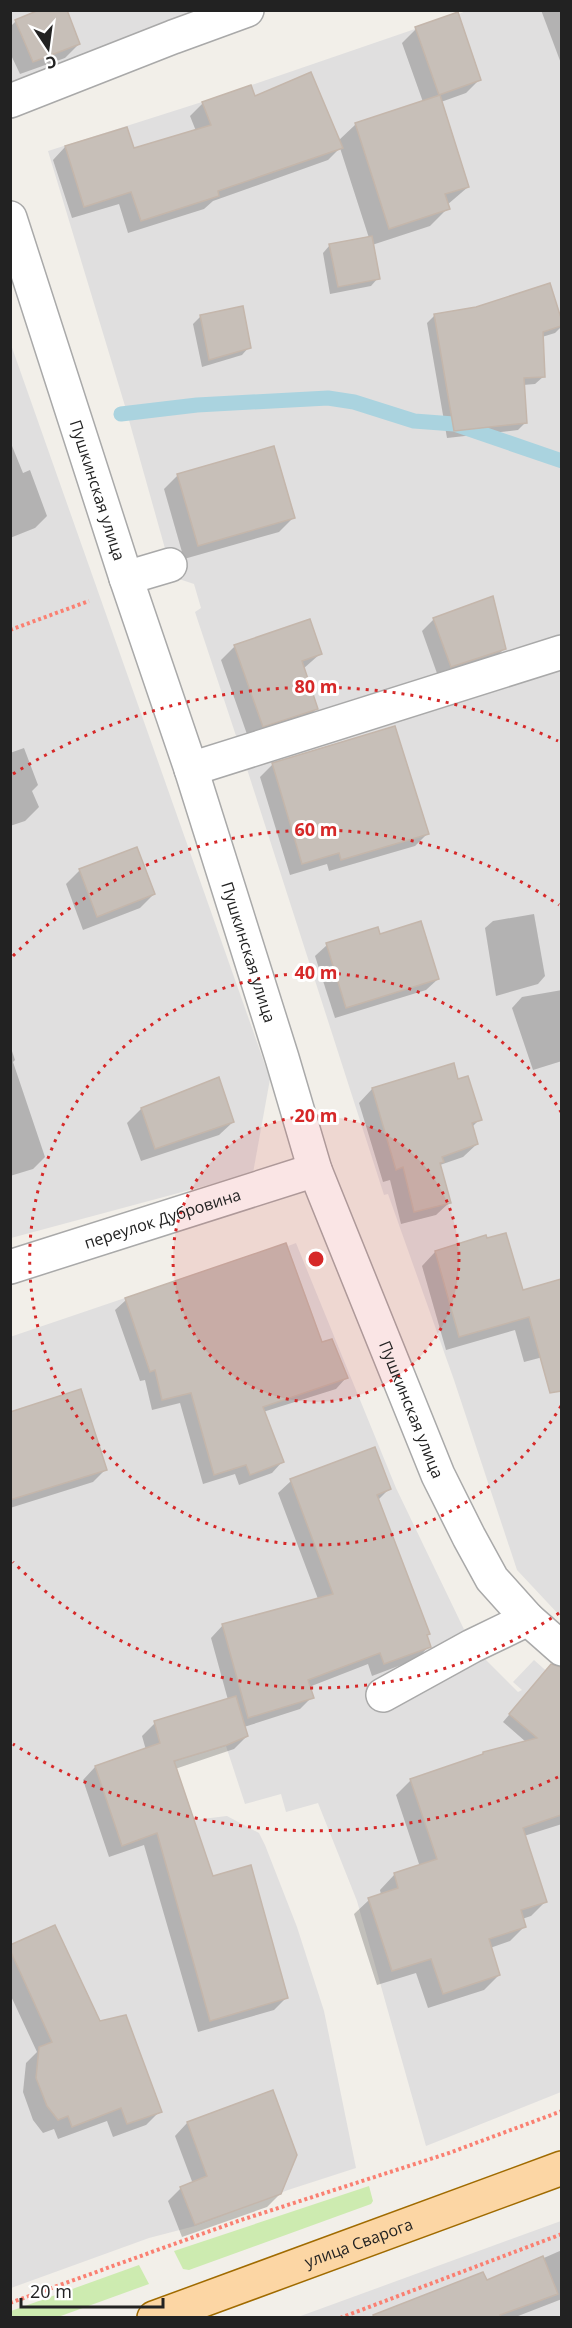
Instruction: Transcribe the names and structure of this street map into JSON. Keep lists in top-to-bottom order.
{
  "streets": {
    "main road": ["улица Сварога"],
    "street": ["Пушкинская улица", "переулок Дубровина"]
  },
  "crossings": [
    ["Пушкинская улица", "переулок Дубровина"]
  ],
  "scale_bar": "20 m",
  "north": "bottom",
  "rings": [
    "80 m",
    "60 m",
    "40 m",
    "20 m"
  ]
}
